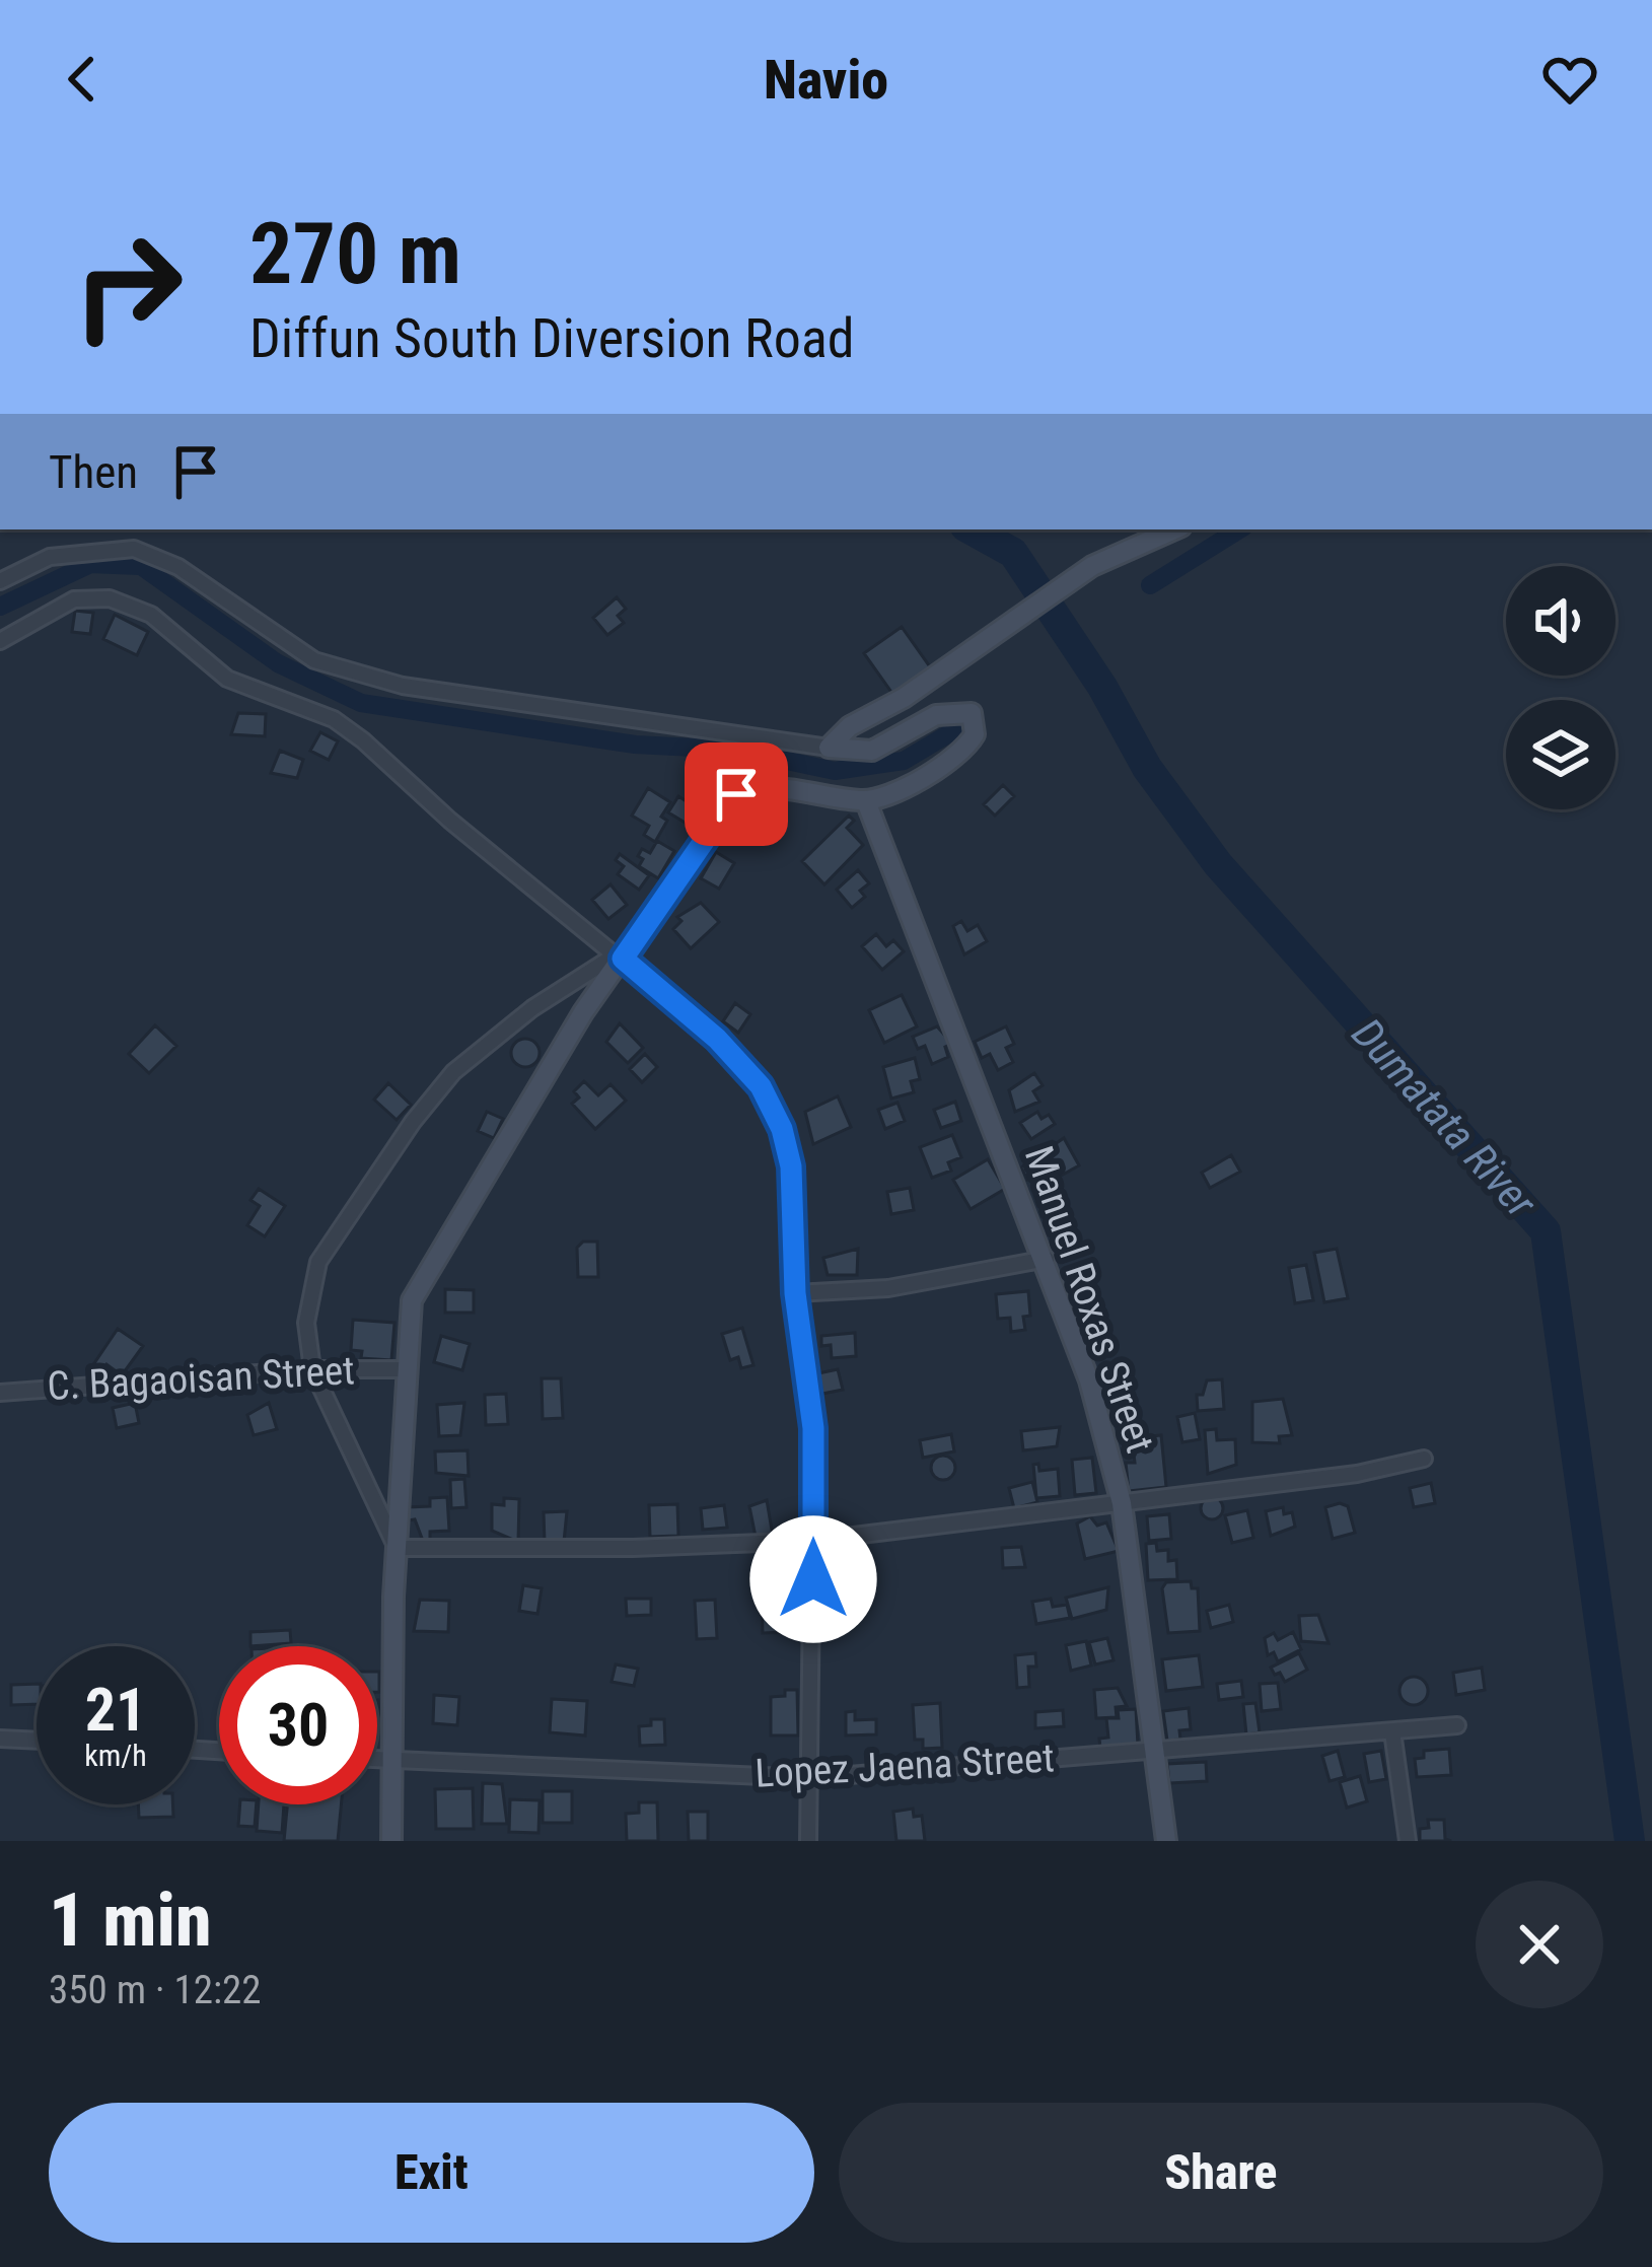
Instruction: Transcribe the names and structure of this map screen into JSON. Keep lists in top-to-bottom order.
{
  "streets": {
    "street": ["Manuel Roxas Street", "C. Bagaoisan Street", "Lopez Jaena Street"]
  },
  "crossings": [
    ["Manuel Roxas Street", "Lopez Jaena Street"]
  ],
  "water": ["Dumatata River"],
  "page": {
    "header": "Navio",
    "turn": ["270 m", "Diffun South Diversion Road"],
    "then": "Then",
    "speed": "21 km/h",
    "limit": "30",
    "heading": ["1 min", "350 m · 12:22"],
    "buttons": ["Exit", "Share"]
  }
}
